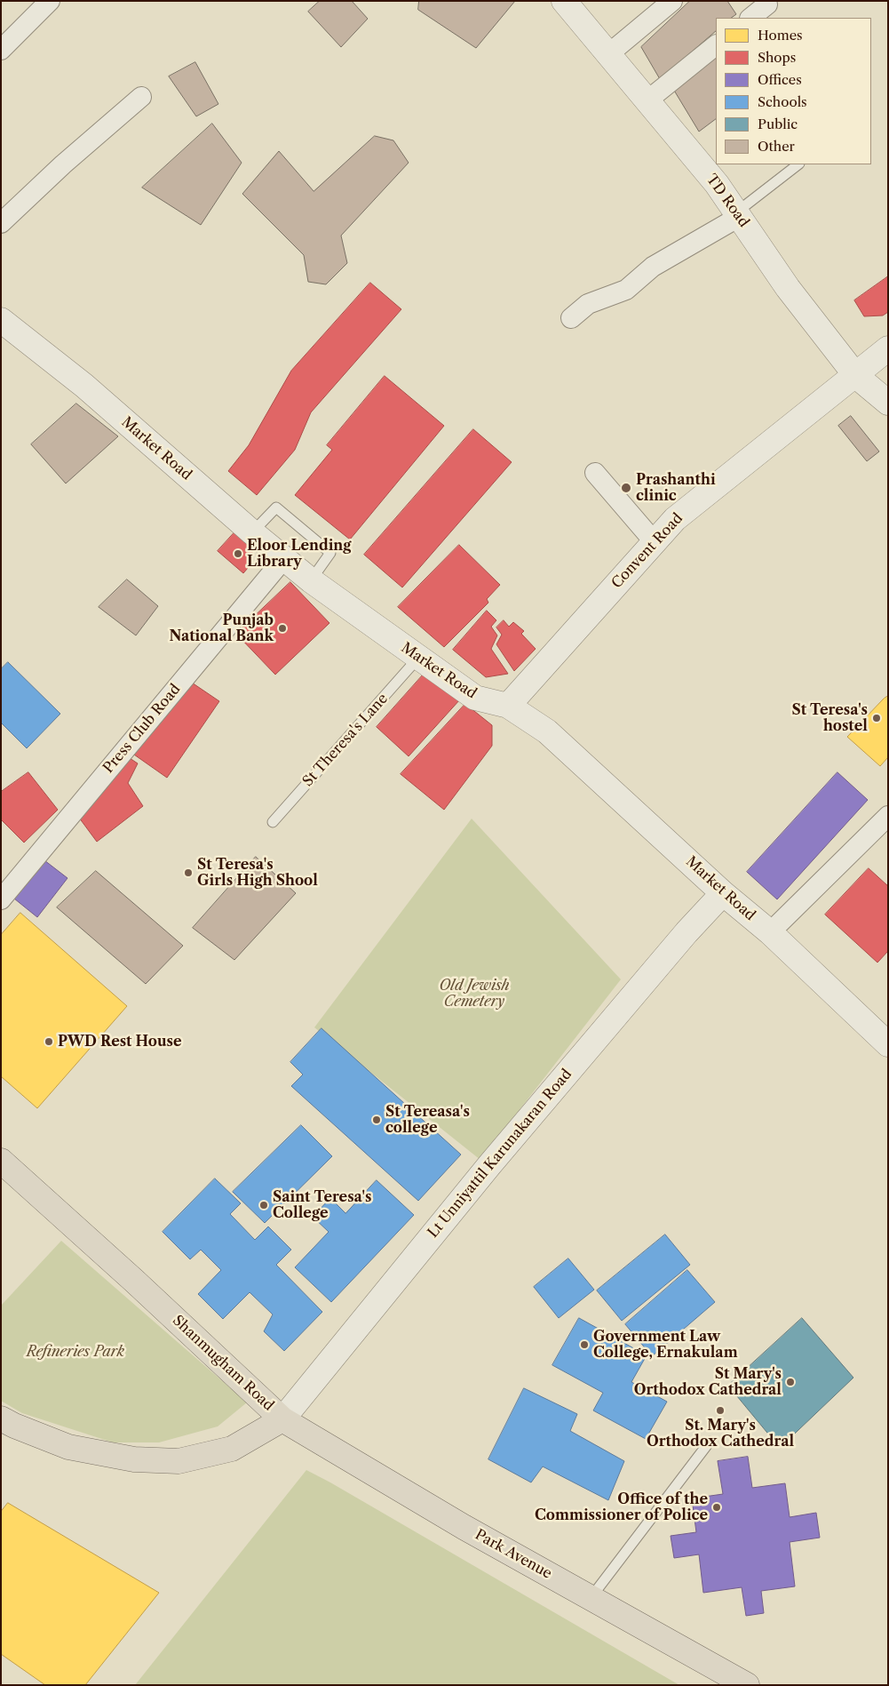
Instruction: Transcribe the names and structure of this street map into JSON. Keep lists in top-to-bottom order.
{
  "streets": {
    "main road": ["Shanmugham Road", "Park Avenue"],
    "street": [
      "TD Road",
      "Market Road",
      "Convent Road",
      "Press Club Road",
      "Lt Unniyattil Karunakaran Road"
    ],
    "lane": ["St Theresa's Lane"]
  },
  "crossings": [
    ["TD Road", "Convent Road"],
    ["Market Road", "Convent Road"],
    ["Market Road", "Press Club Road"],
    ["Market Road", "St Theresa's Lane"],
    ["Market Road", "Lt Unniyattil Karunakaran Road"],
    ["Lt Unniyattil Karunakaran Road", "Shanmugham Road"],
    ["Lt Unniyattil Karunakaran Road", "Park Avenue"],
    ["Shanmugham Road", "Park Avenue"]
  ],
  "parks": ["Old Jewish Cemetery", "Refineries Park"],
  "places": [
    "Prashanthi clinic",
    "Eloor Lending Library",
    "Punjab National Bank",
    "St Teresa's hostel",
    "St Teresa's Girls High Shool",
    "PWD Rest House",
    "St Tereasa's college",
    "Saint Teresa's College",
    "Government Law College, Ernakulam",
    "St Mary's Orthodox Cathedral",
    "St. Mary's Orthodox Cathedral",
    "Office of the Commissioner of Police"
  ],
  "legend": [
    "Homes",
    "Shops",
    "Offices",
    "Schools",
    "Public",
    "Other"
  ]
}
